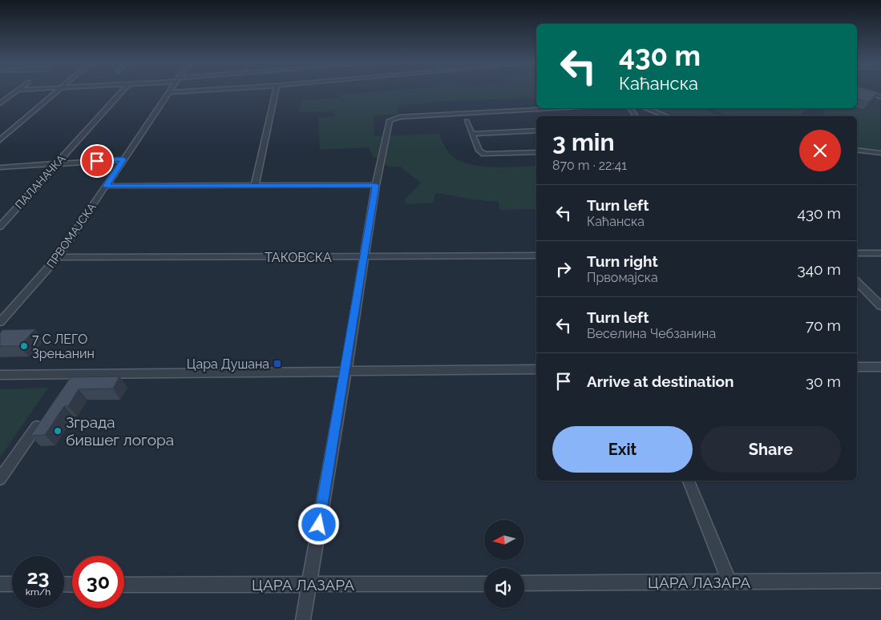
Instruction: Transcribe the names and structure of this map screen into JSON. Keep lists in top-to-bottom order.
{
  "streets": {
    "street": [
      "ПАЛАНАЧКА",
      "ПРВОМАЈСКА",
      "ТАКОВСКА",
      "ЦАРА ЛАЗАРА"
    ]
  },
  "crossings": [
    ["ПРВОМАЈСКА", "ТАКОВСКА"]
  ],
  "places": {
    "other": ["7 С ЛЕГО Зрењанин", "Зграда бившег логора"],
    "transit": ["Цара Душана"]
  },
  "north": "left",
  "page": {
    "turn": ["430 m", "Каћанска"],
    "heading": ["3 min", "870 m · 22:41"],
    "list": [
      {
        "name": "Turn left",
        "note": "Каћанска",
        "value": "430 m"
      },
      {
        "name": "Turn right",
        "note": "Првомајска",
        "value": "340 m"
      },
      {
        "name": "Turn left",
        "note": "Веселина Чебзанина",
        "value": "70 m"
      },
      {
        "name": "Arrive at destination",
        "value": "30 m"
      }
    ],
    "buttons": ["Exit", "Share"],
    "speed": "23 km/h",
    "limit": "30"
  }
}
